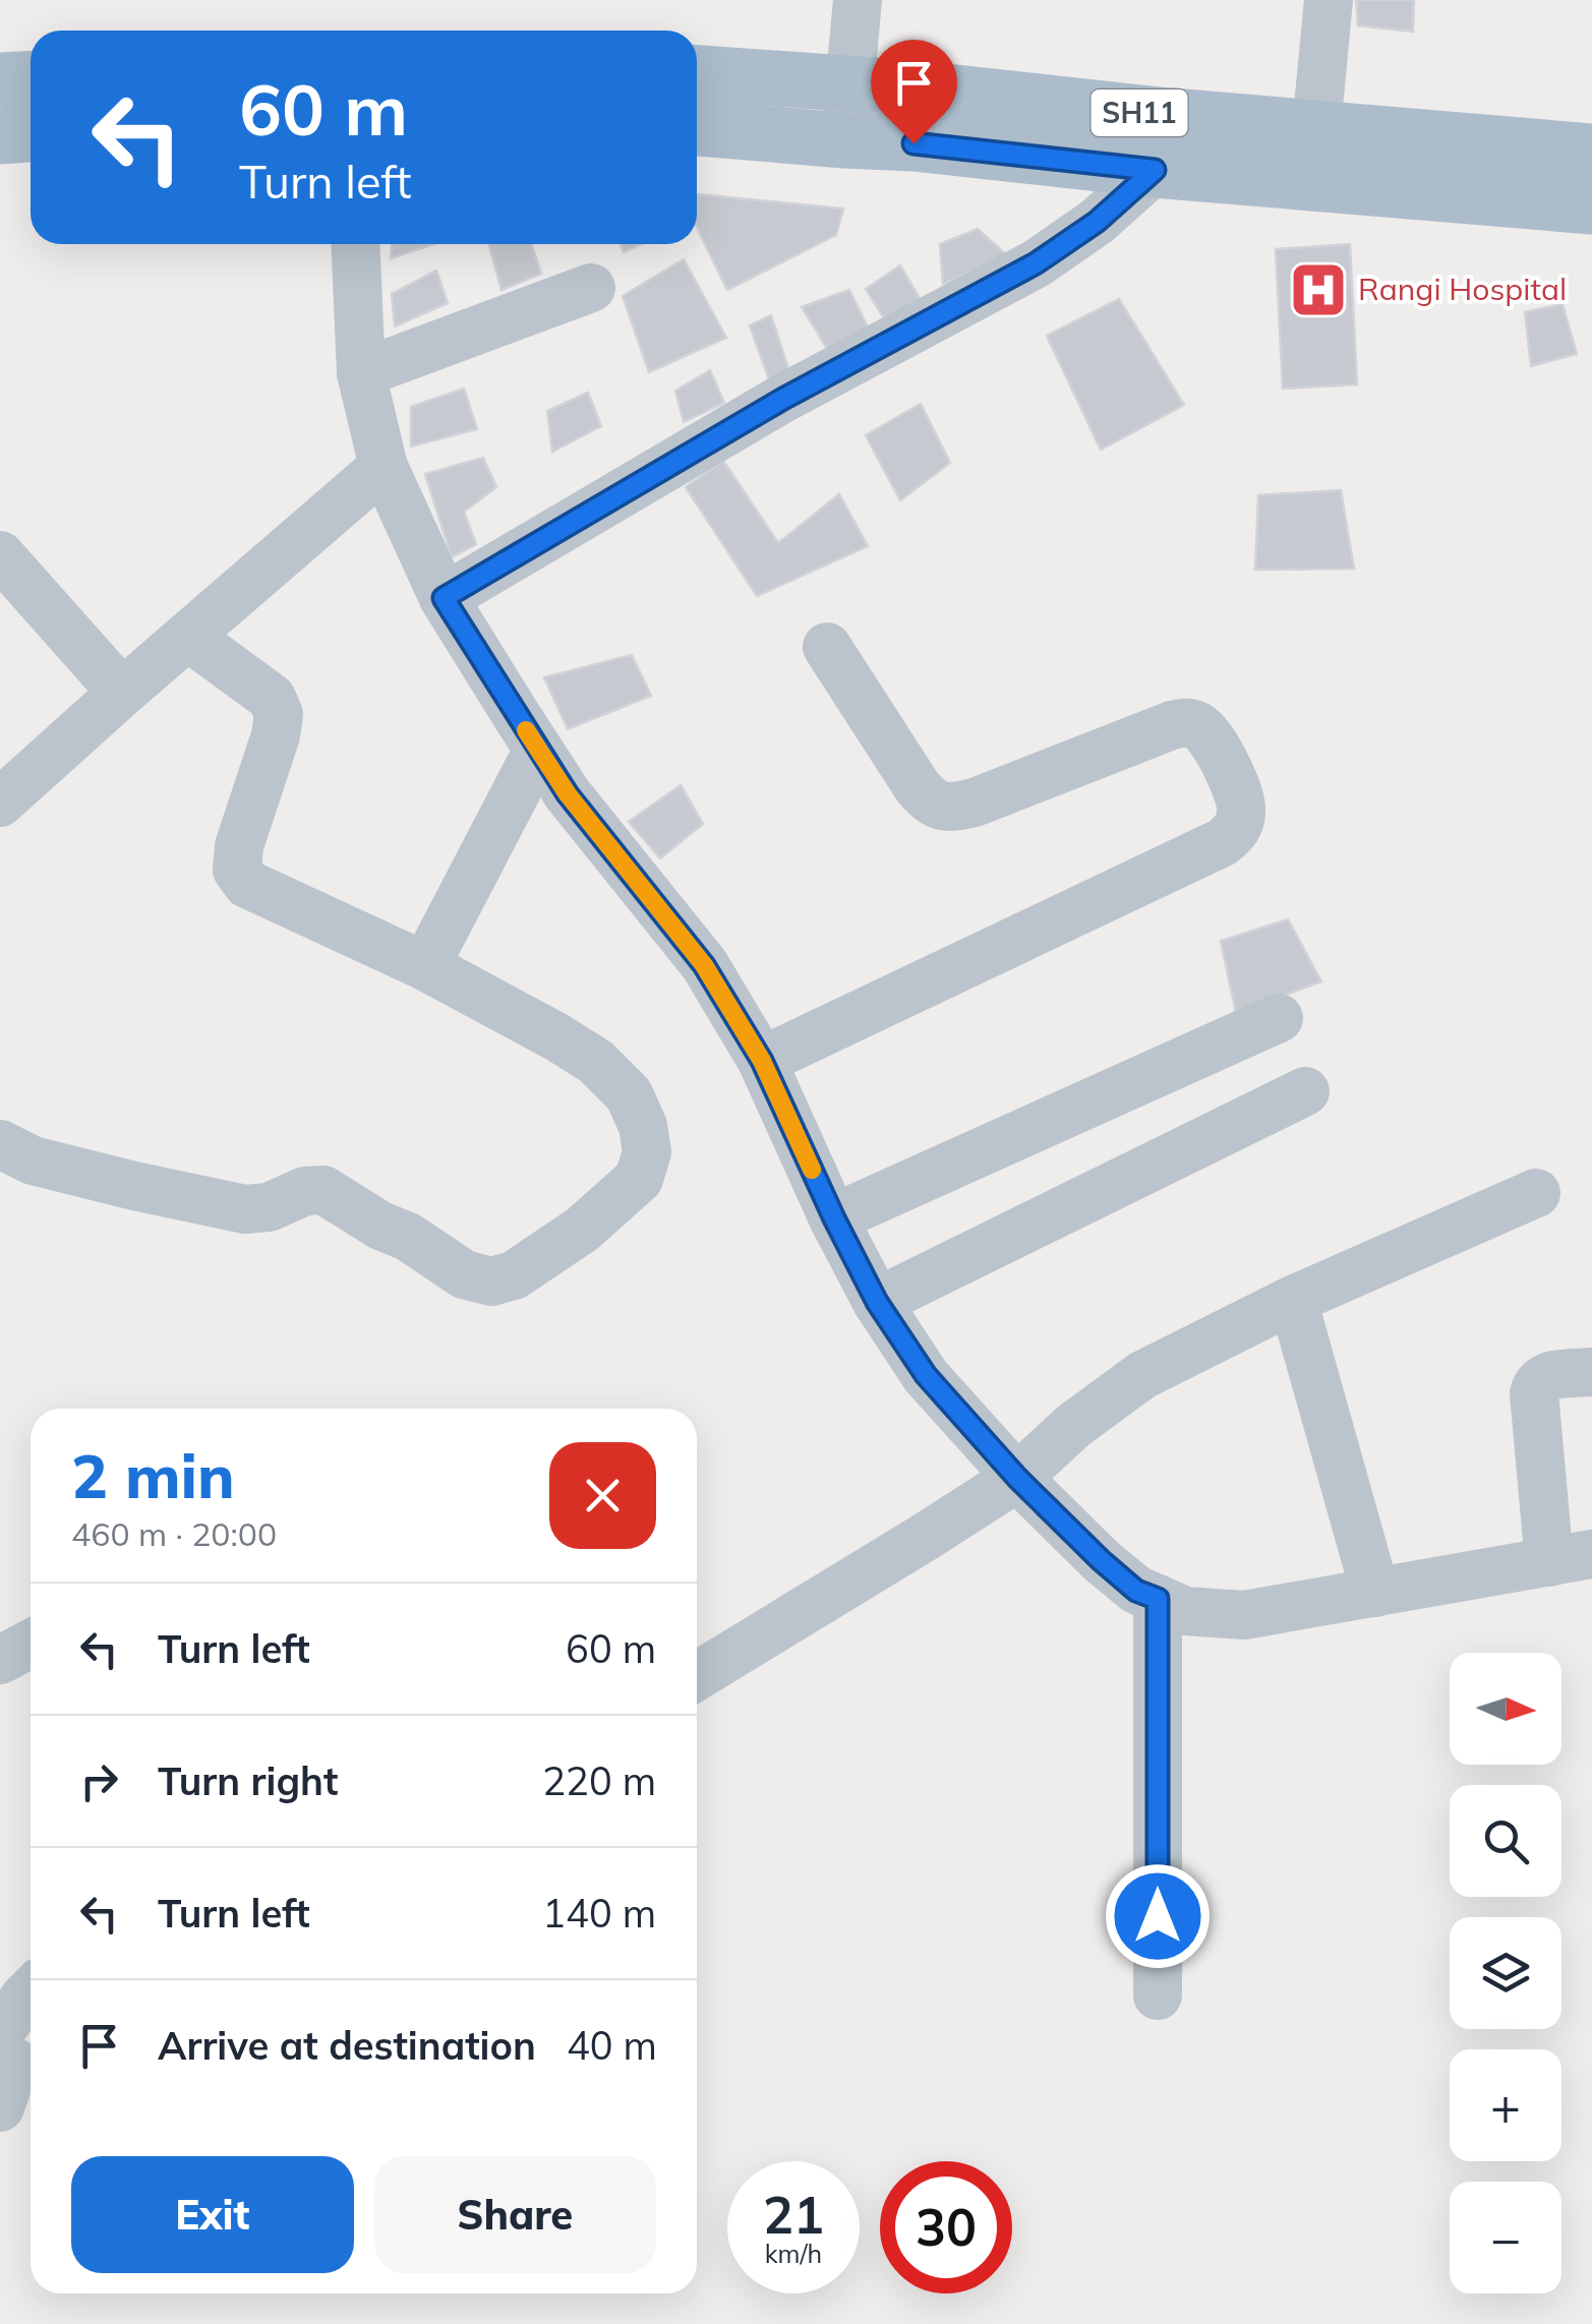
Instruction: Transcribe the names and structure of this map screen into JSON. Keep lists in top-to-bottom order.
{
  "streets": {
    "main road": ["SH11"]
  },
  "places": {
    "hospital": ["Rangi Hospital"]
  },
  "north": "right",
  "page": {
    "turn": ["60 m", "Turn left"],
    "heading": ["2 min", "460 m · 20:00"],
    "list": [
      {
        "name": "Turn left",
        "value": "60 m"
      },
      {
        "name": "Turn right",
        "value": "220 m"
      },
      {
        "name": "Turn left",
        "value": "140 m"
      },
      {
        "name": "Arrive at destination",
        "value": "40 m"
      }
    ],
    "map_buttons": ["+", "−"],
    "buttons": ["Exit", "Share"],
    "speed": "21 km/h",
    "limit": "30"
  }
}
